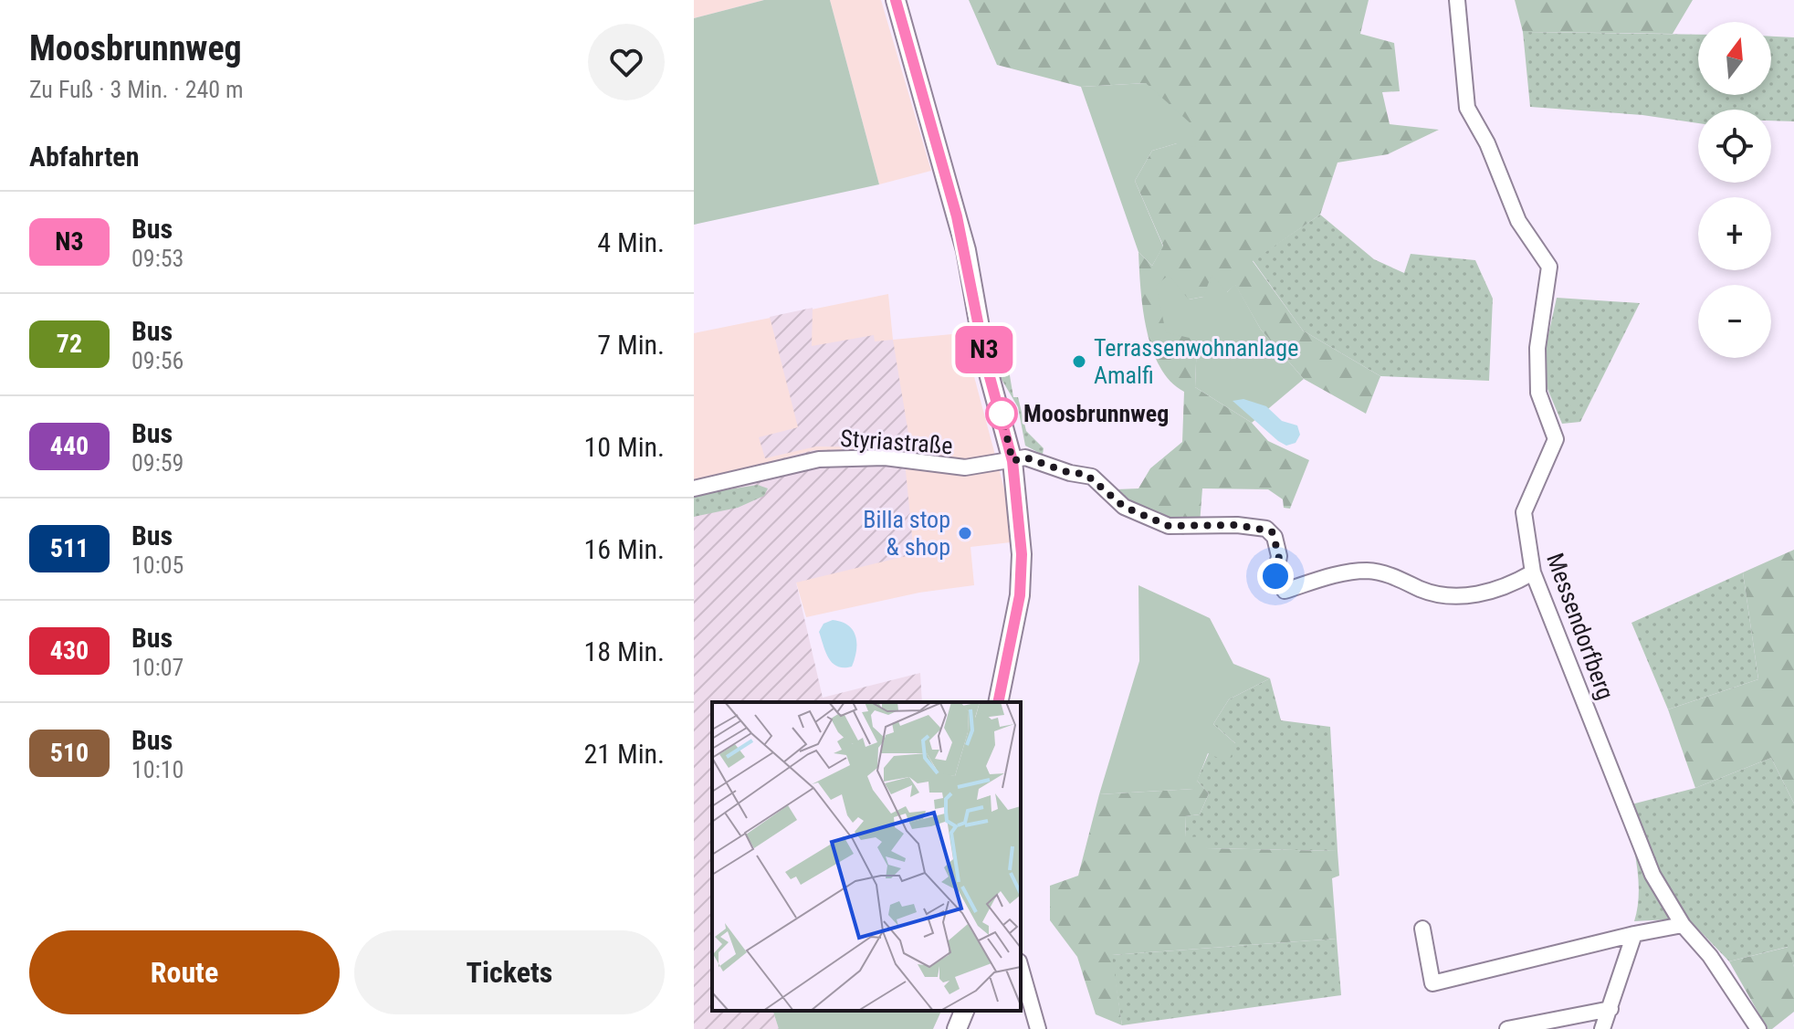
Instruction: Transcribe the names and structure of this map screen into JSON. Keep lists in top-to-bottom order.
{
  "streets": {
    "street": ["Styriastraße", "Messendorfberg"]
  },
  "places": ["Terrassenwohnanlage Amalfi", "Moosbrunnweg", "Billa stop & shop"],
  "lines": ["bus line N3"],
  "north": "top",
  "page": {
    "heading": [
      ["Moosbrunnweg", "Zu Fuß · 3 Min. · 240 m"],
      "Abfahrten"
    ],
    "on_map": "N3",
    "map_buttons": ["+", "−"],
    "list": [
      {
        "mark": "N3",
        "name": "Bus",
        "note": "09:53",
        "value": "4 Min."
      },
      {
        "mark": "72",
        "name": "Bus",
        "note": "09:56",
        "value": "7 Min."
      },
      {
        "mark": "440",
        "name": "Bus",
        "note": "09:59",
        "value": "10 Min."
      },
      {
        "mark": "511",
        "name": "Bus",
        "note": "10:05",
        "value": "16 Min."
      },
      {
        "mark": "430",
        "name": "Bus",
        "note": "10:07",
        "value": "18 Min."
      },
      {
        "mark": "510",
        "name": "Bus",
        "note": "10:10",
        "value": "21 Min."
      }
    ],
    "buttons": ["Route", "Tickets"]
  }
}
